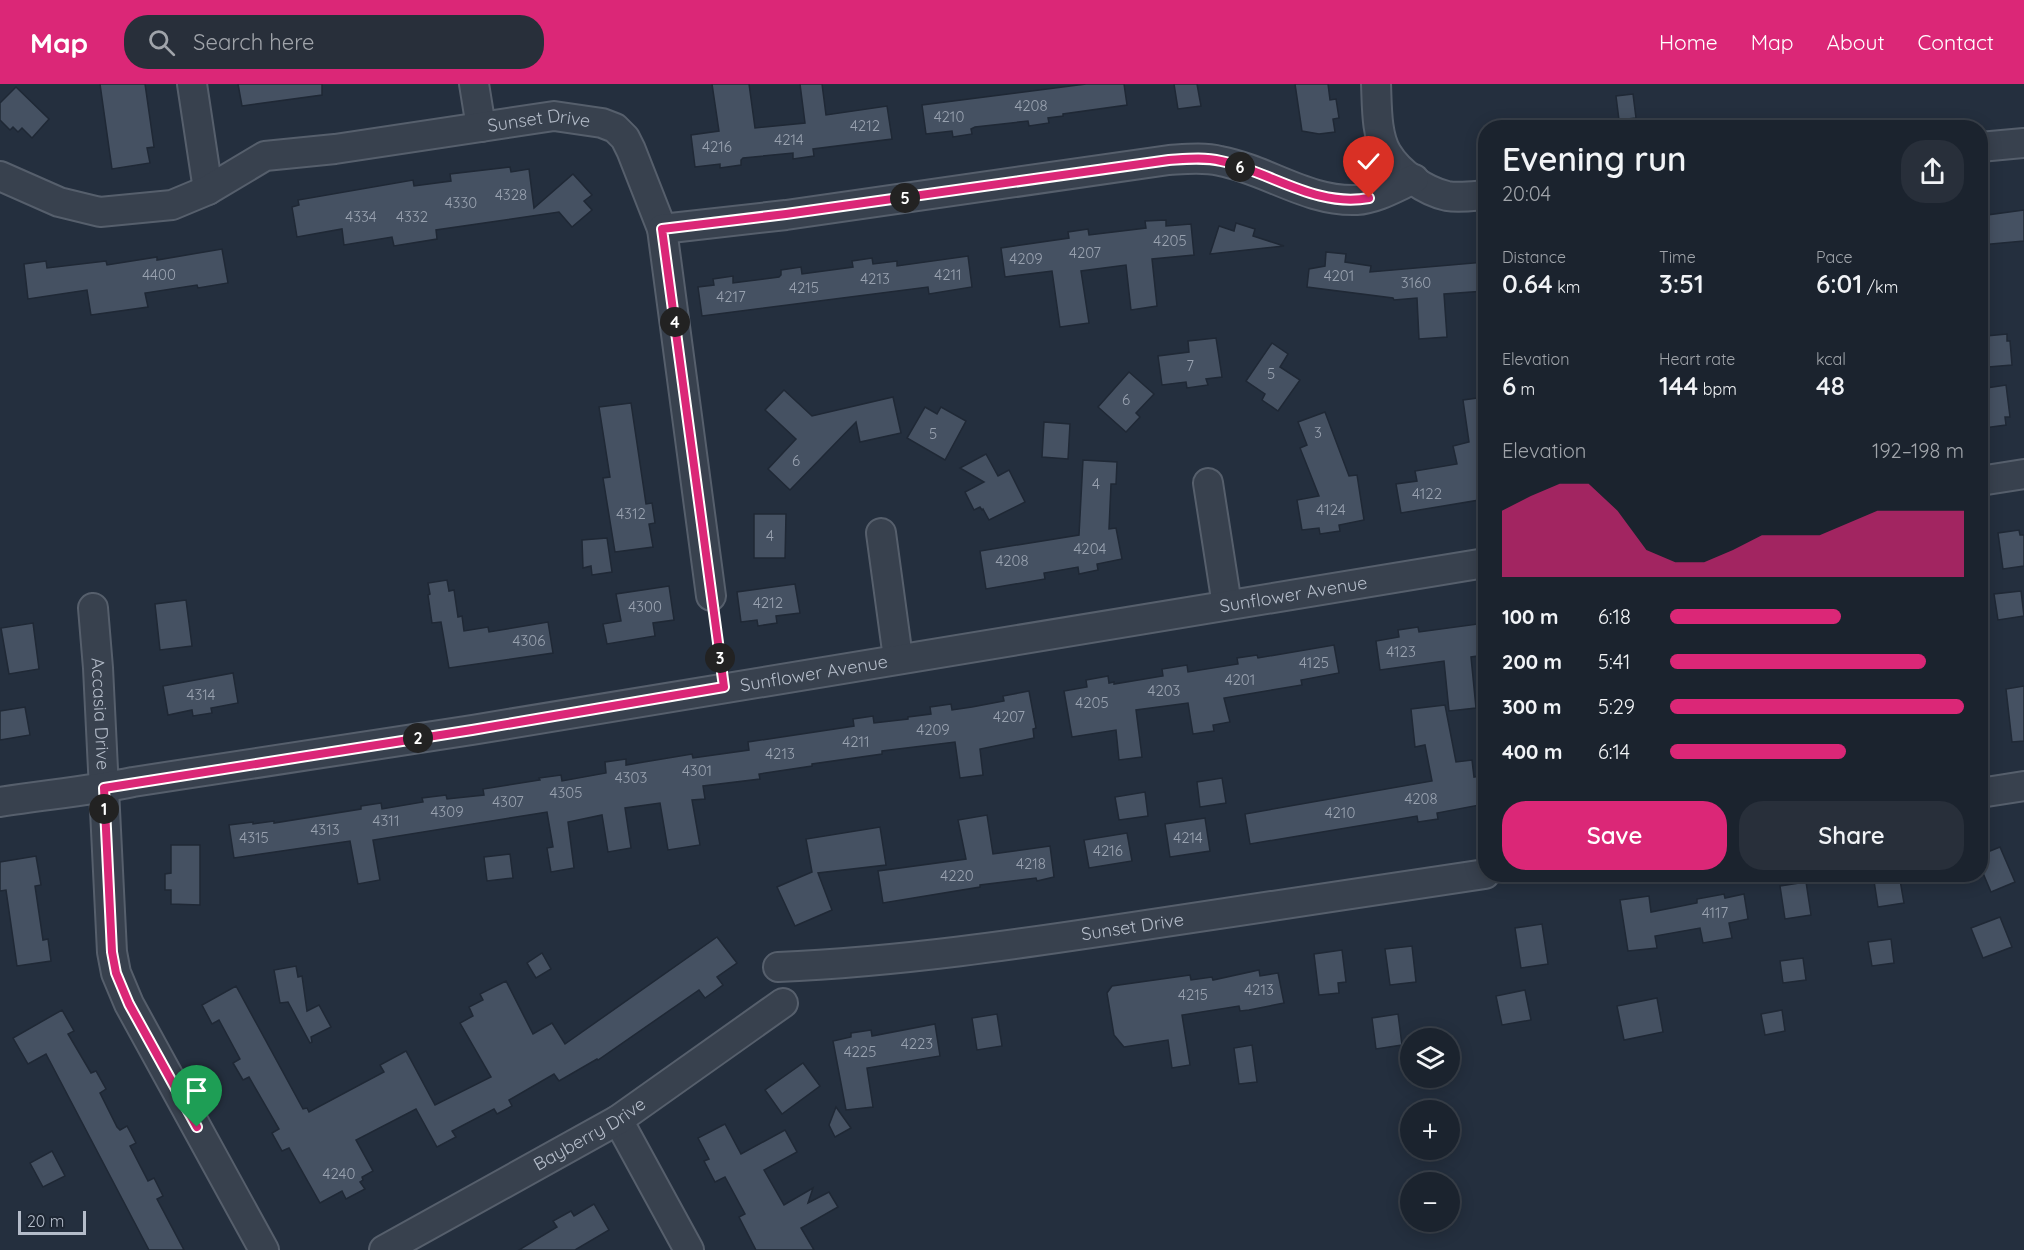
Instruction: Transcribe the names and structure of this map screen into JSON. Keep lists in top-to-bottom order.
{
  "streets": {
    "street": [
      "Sunset Drive",
      "Sunflower Avenue",
      "Accasia Drive",
      "Bayberry Drive"
    ]
  },
  "crossings": [
    ["Sunflower Avenue", "Accasia Drive"]
  ],
  "house_numbers": [
    "4208",
    "4210",
    "4212",
    "4214",
    "4216",
    "4328",
    "4330",
    "4334",
    "4332",
    "4205",
    "4207",
    "4209",
    "4400",
    "4211",
    "4201",
    "4213",
    "3160",
    "4215",
    "4217",
    "7",
    "5",
    "6",
    "3",
    "5",
    "6",
    "4",
    "4122",
    "4124",
    "4312",
    "4",
    "4204",
    "4208",
    "4212",
    "4300",
    "4306",
    "4123",
    "4125",
    "4201",
    "4203",
    "4314",
    "4205",
    "4207",
    "4209",
    "4211",
    "4213",
    "4301",
    "4303",
    "4305",
    "4208",
    "4307",
    "4309",
    "4210",
    "4311",
    "4313",
    "4315",
    "4214",
    "4216",
    "4218",
    "4220",
    "4117",
    "4213",
    "4215",
    "4223",
    "4225",
    "4240"
  ],
  "scale_bar": "20 m",
  "page": {
    "header": "Map",
    "search": "Search here",
    "nav": [
      "Home",
      "Map",
      "About",
      "Contact"
    ],
    "heading": ["Evening run", "20:04"],
    "pins": [
      "6",
      "5",
      "4",
      "3",
      "2",
      "1"
    ],
    "stats": [
      ["Distance", "0.64 km"],
      ["Time", "3:51"],
      ["Pace", "6:01 /km"],
      ["Elevation", "6 m"],
      ["Heart rate", "144 bpm"],
      ["kcal", "48"]
    ],
    "chart": ["Elevation", "192–198 m"],
    "list": [
      {
        "name": "100 m",
        "note": "6:18"
      },
      {
        "name": "200 m",
        "note": "5:41"
      },
      {
        "name": "300 m",
        "note": "5:29"
      },
      {
        "name": "400 m",
        "note": "6:14"
      }
    ],
    "buttons": ["Save", "Share"],
    "map_buttons": ["+", "−"],
    "scale": "20 m"
  }
}
